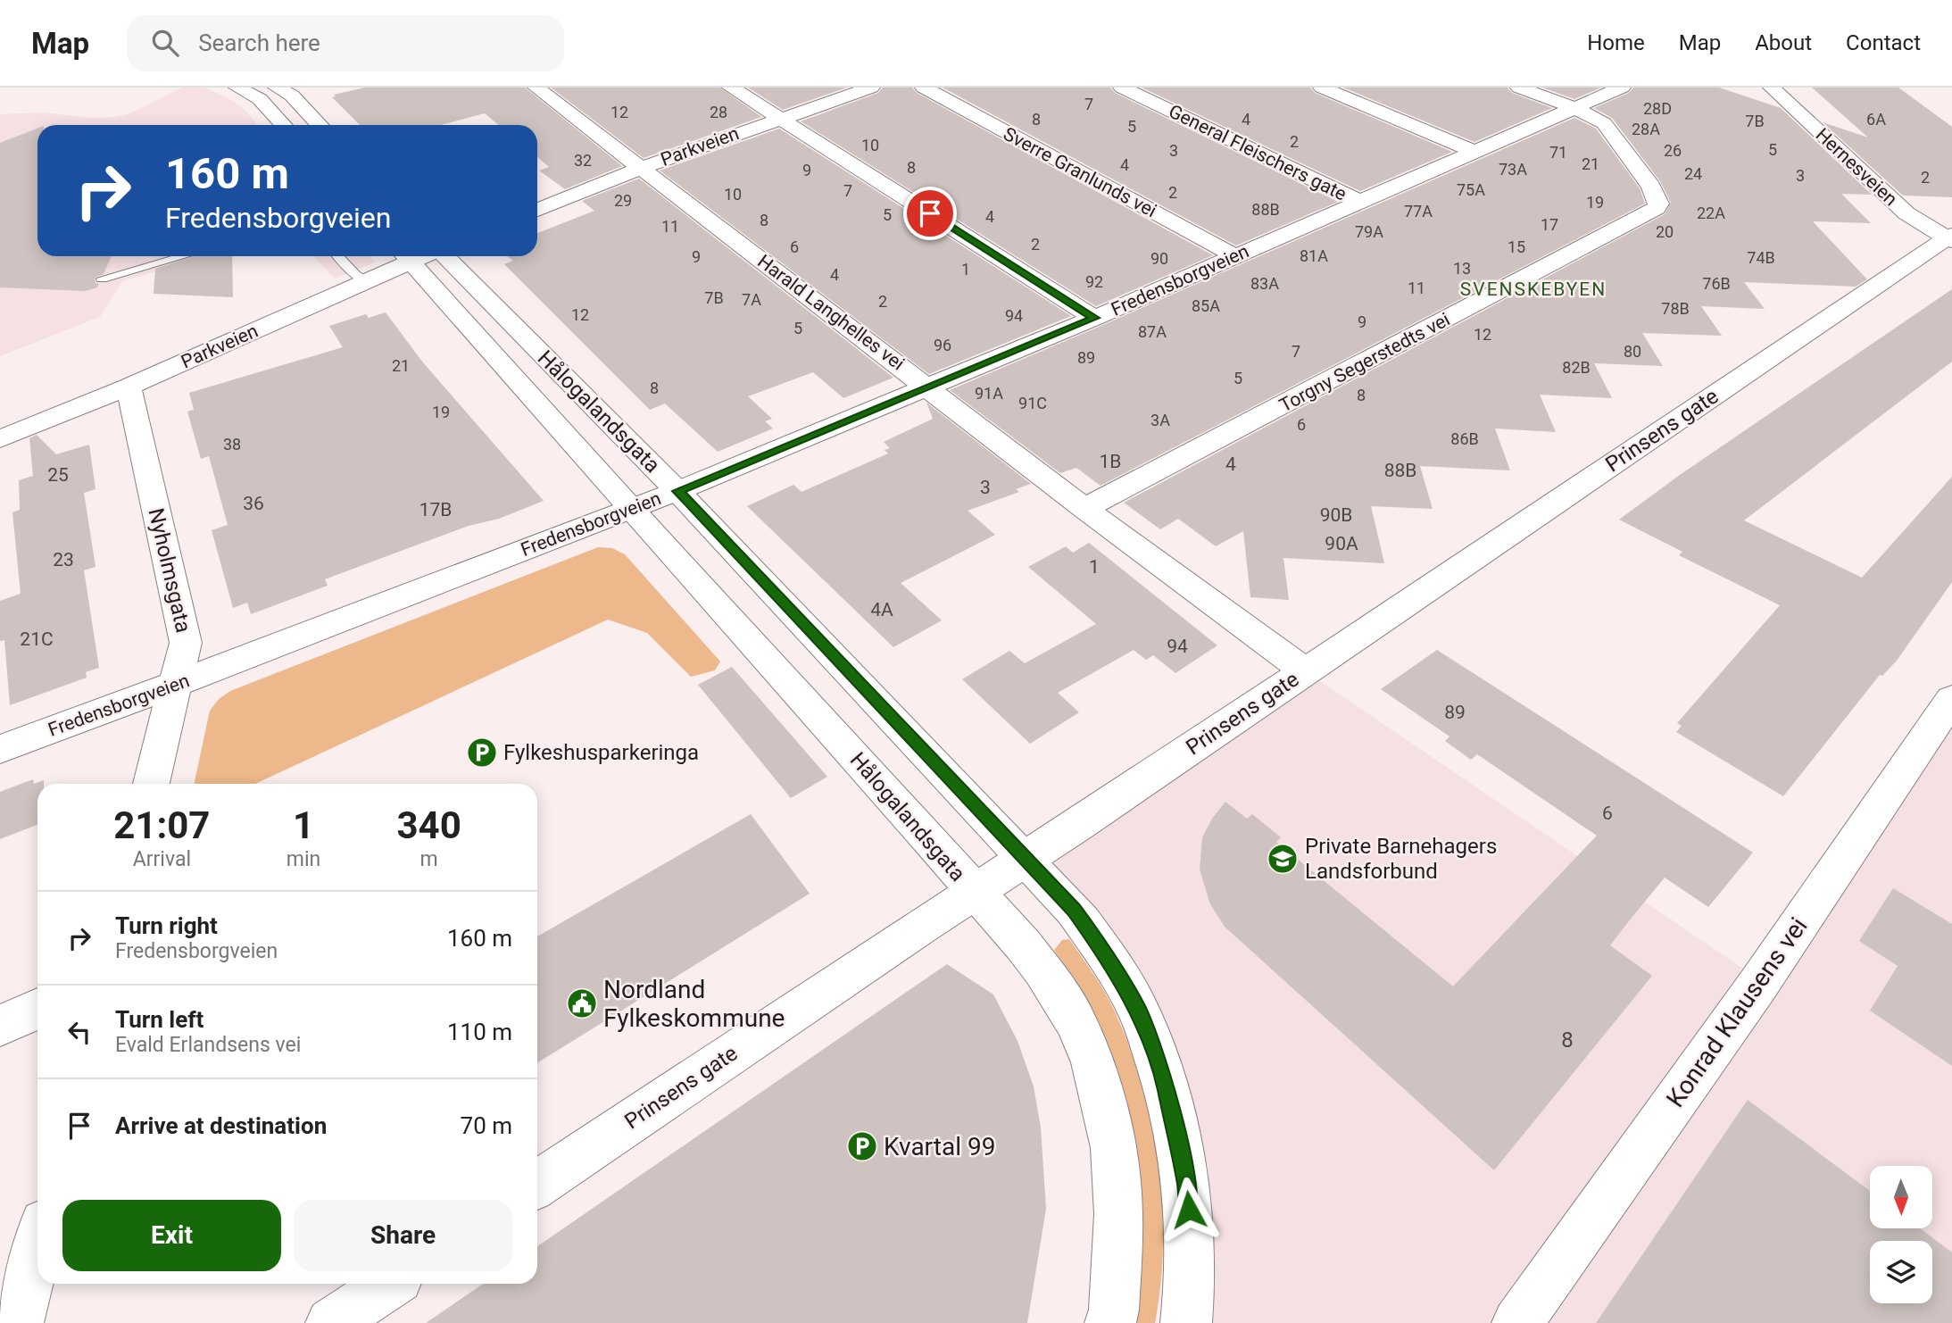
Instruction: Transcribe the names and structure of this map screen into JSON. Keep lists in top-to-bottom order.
{
  "streets": {
    "street": [
      "Parkveien",
      "General Fleischers gate",
      "Hernesveien",
      "Sverre Granlunds vei",
      "Fredensborgveien",
      "Harald Langhelles vei",
      "Torgny Segerstedts vei",
      "Hålogalandsgata",
      "Prinsens gate",
      "Nyholmsgata",
      "Konrad Klausens vei"
    ]
  },
  "crossings": [
    ["Parkveien", "Harald Langhelles vei"],
    ["Parkveien", "Hålogalandsgata"],
    ["Parkveien", "Nyholmsgata"],
    ["General Fleischers gate", "Fredensborgveien"],
    ["Hernesveien", "Prinsens gate"],
    ["Sverre Granlunds vei", "Fredensborgveien"],
    ["Fredensborgveien", "Harald Langhelles vei"],
    ["Fredensborgveien", "Torgny Segerstedts vei"],
    ["Fredensborgveien", "Hålogalandsgata"],
    ["Fredensborgveien", "Nyholmsgata"],
    ["Harald Langhelles vei", "Torgny Segerstedts vei"],
    ["Harald Langhelles vei", "Prinsens gate"],
    ["Hålogalandsgata", "Prinsens gate"]
  ],
  "districts": ["SVENSKEBYEN"],
  "places": {
    "parking": ["Fylkeshusparkeringa", "Kvartal 99"],
    "school or university": ["Private Barnehagers Landsforbund"],
    "public building": ["Nordland Fylkeskommune"]
  },
  "house_numbers": [
    "7",
    "28D",
    "12",
    "28",
    "8",
    "4",
    "6A",
    "7B",
    "5",
    "28A",
    "2",
    "10",
    "5",
    "3",
    "26",
    "71",
    "32",
    "21",
    "4",
    "8",
    "73A",
    "9",
    "24",
    "3",
    "2",
    "75A",
    "7",
    "2",
    "10",
    "29",
    "19",
    "88B",
    "77A",
    "22A",
    "5",
    "4",
    "8",
    "17",
    "11",
    "79A",
    "20",
    "2",
    "6",
    "15",
    "81A",
    "9",
    "74B",
    "90",
    "13",
    "1",
    "4",
    "92",
    "83A",
    "76B",
    "11",
    "7B",
    "7A",
    "2",
    "85A",
    "78B",
    "12",
    "94",
    "9",
    "5",
    "87A",
    "12",
    "96",
    "7",
    "80",
    "89",
    "21",
    "82B",
    "5",
    "8",
    "91A",
    "8",
    "91C",
    "19",
    "3A",
    "6",
    "86B",
    "38",
    "1B",
    "4",
    "88B",
    "25",
    "3",
    "36",
    "17B",
    "90B",
    "90A",
    "23",
    "1",
    "4A",
    "21C",
    "94",
    "89",
    "6",
    "8"
  ],
  "north": "bottom",
  "page": {
    "header": "Map",
    "search": "Search here",
    "nav": [
      "Home",
      "Map",
      "About",
      "Contact"
    ],
    "turn": ["160 m", "Fredensborgveien"],
    "eta": [
      "21:07",
      "Arrival",
      "1",
      "min",
      "340",
      "m"
    ],
    "list": [
      {
        "name": "Turn right",
        "note": "Fredensborgveien",
        "value": "160 m"
      },
      {
        "name": "Turn left",
        "note": "Evald Erlandsens vei",
        "value": "110 m"
      },
      {
        "name": "Arrive at destination",
        "value": "70 m"
      }
    ],
    "buttons": ["Exit", "Share"]
  }
}
